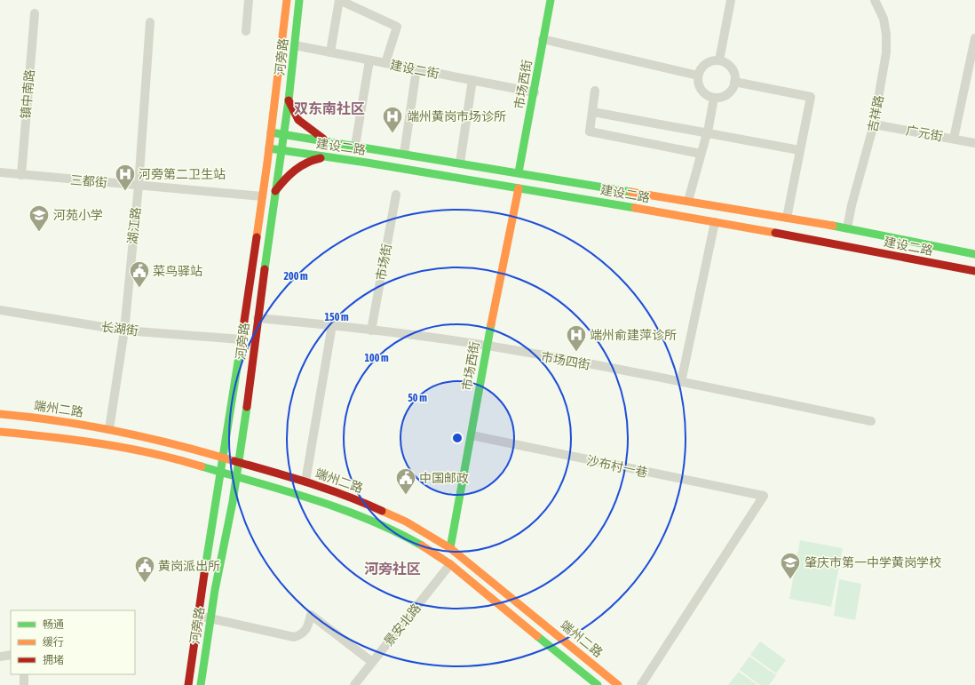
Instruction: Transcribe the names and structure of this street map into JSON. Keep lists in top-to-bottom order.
{
  "streets": {
    "main road": [
      "河旁路",
      "市场西街",
      "建设二路",
      "端州二路"
    ],
    "street": [
      "建设二街",
      "镇中南路",
      "吉祥路",
      "广元街",
      "三都街",
      "湖江路",
      "市场街",
      "长湖街",
      "市场四街",
      "沙布村一巷",
      "景安北路"
    ]
  },
  "crossings": [
    ["河旁路", "建设二街"],
    ["河旁路", "建设二路"],
    ["河旁路", "三都街"],
    ["河旁路", "长湖街"],
    ["河旁路", "市场四街"],
    ["河旁路", "端州二路"],
    ["建设二街", "市场西街"],
    ["市场西街", "建设二路"],
    ["市场西街", "市场四街"],
    ["市场西街", "端州二路"],
    ["市场西街", "沙布村一巷"],
    ["镇中南路", "三都街"],
    ["吉祥路", "广元街"],
    ["吉祥路", "建设二路"],
    ["三都街", "湖江路"],
    ["湖江路", "长湖街"],
    ["湖江路", "端州二路"],
    ["市场街", "市场四街"],
    ["端州二路", "景安北路"]
  ],
  "districts": ["双东南社区", "河旁社区"],
  "places": {
    "hospital": ["端州黄岗市场诊所", "河旁第二卫生站", "端州俞建萍诊所"],
    "school or university": ["河苑小学", "肇庆市第一中学黄岗学校"],
    "public building": ["菜鸟驿站", "中国邮政", "黄岗派出所"]
  },
  "legend": ["畅通", "缓行", "拥堵"],
  "rings": [
    "200 m",
    "150 m",
    "100 m",
    "50 m"
  ]
}
